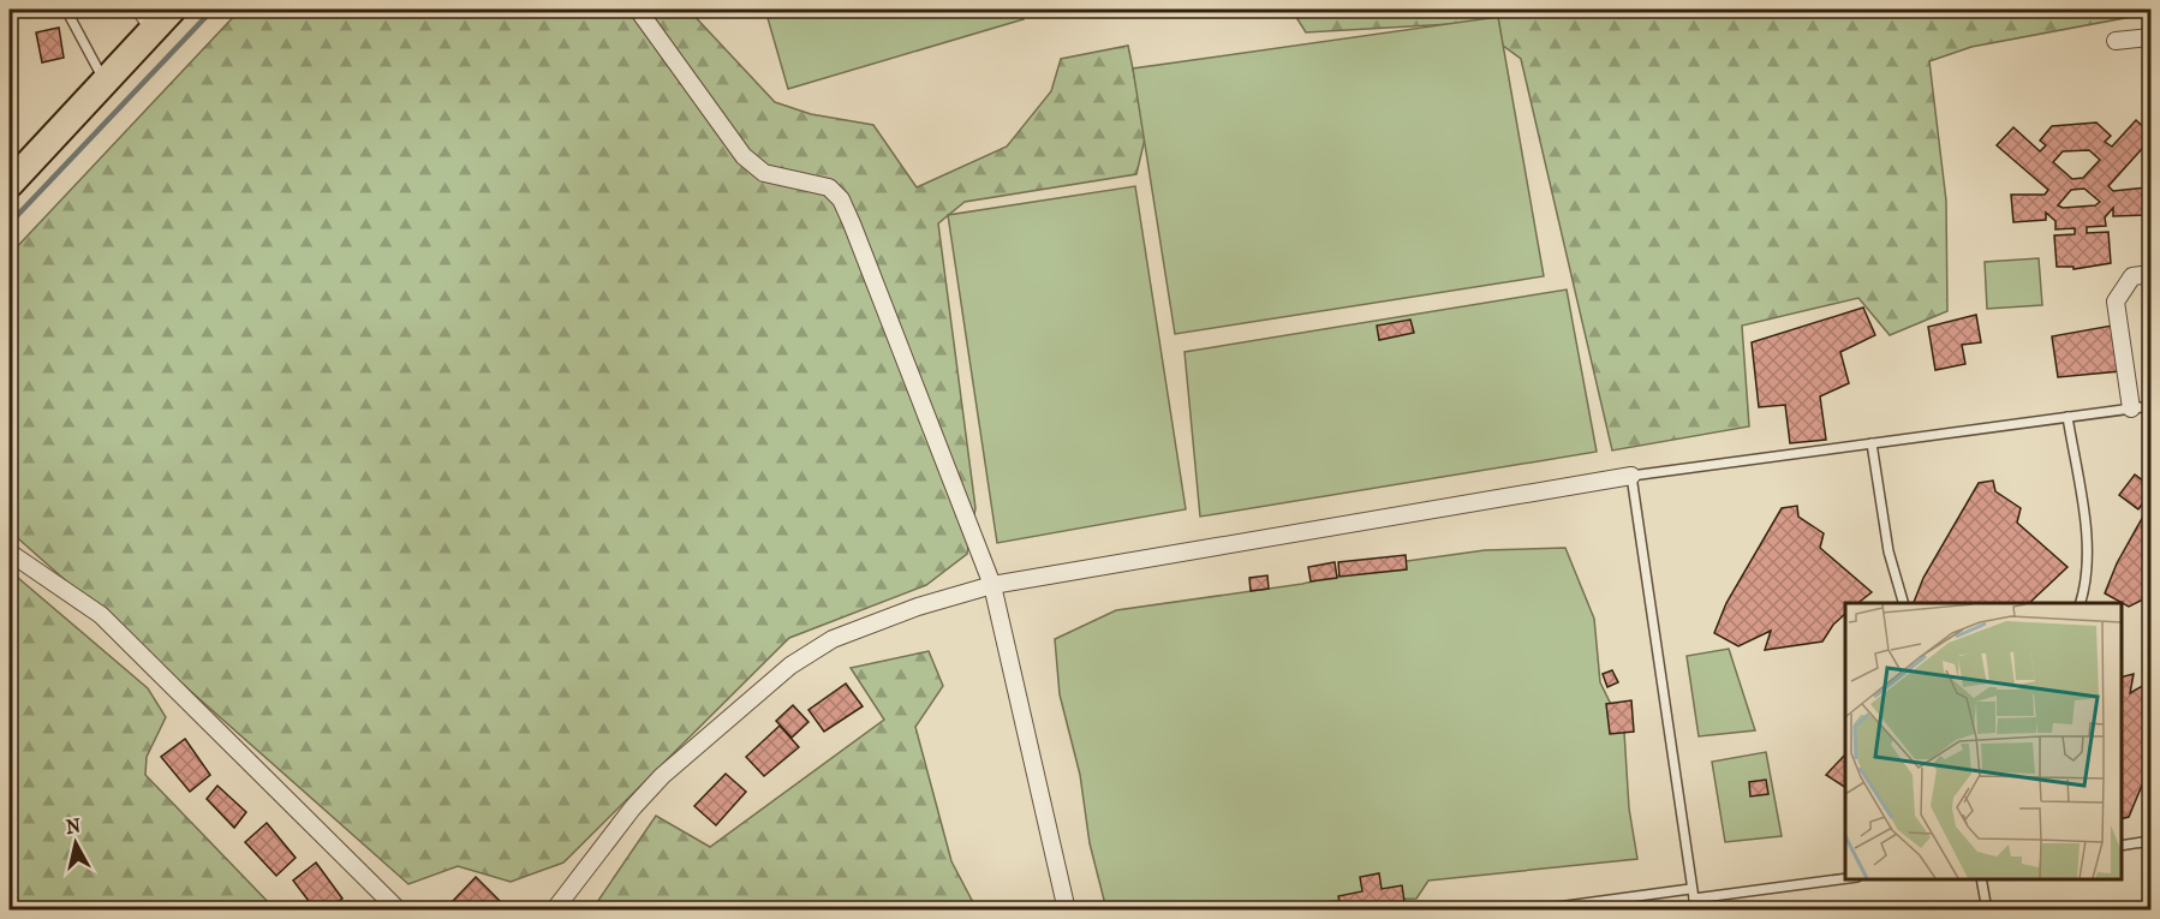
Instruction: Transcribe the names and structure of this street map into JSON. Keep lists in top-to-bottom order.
{
  "north": "top"
}
